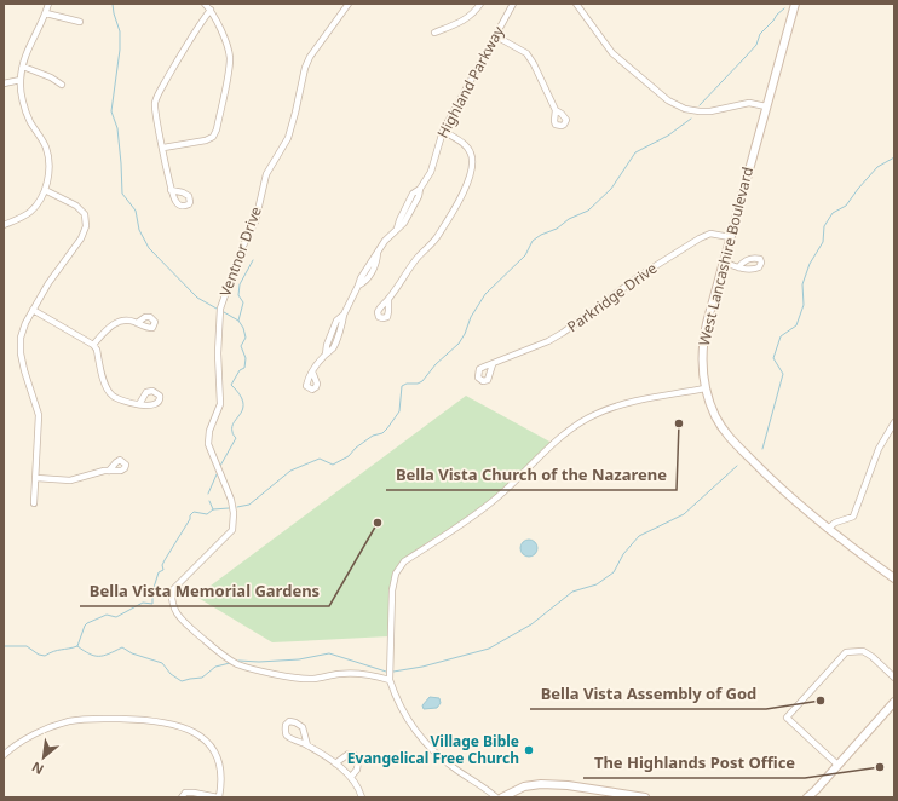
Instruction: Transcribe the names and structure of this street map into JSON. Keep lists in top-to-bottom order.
{
  "streets": {
    "main road": ["West Lancashire Boulevard"],
    "street": ["Highland Parkway", "Ventnor Drive", "Parkridge Drive"]
  },
  "crossings": [
    ["West Lancashire Boulevard", "Parkridge Drive"]
  ],
  "places": [
    "Bella Vista Church of the Nazarene",
    "Bella Vista Memorial Gardens",
    "Bella Vista Assembly of God",
    "Village Bible Evangelical Free Church",
    "The Highlands Post Office"
  ],
  "north": "bottom left"
}
